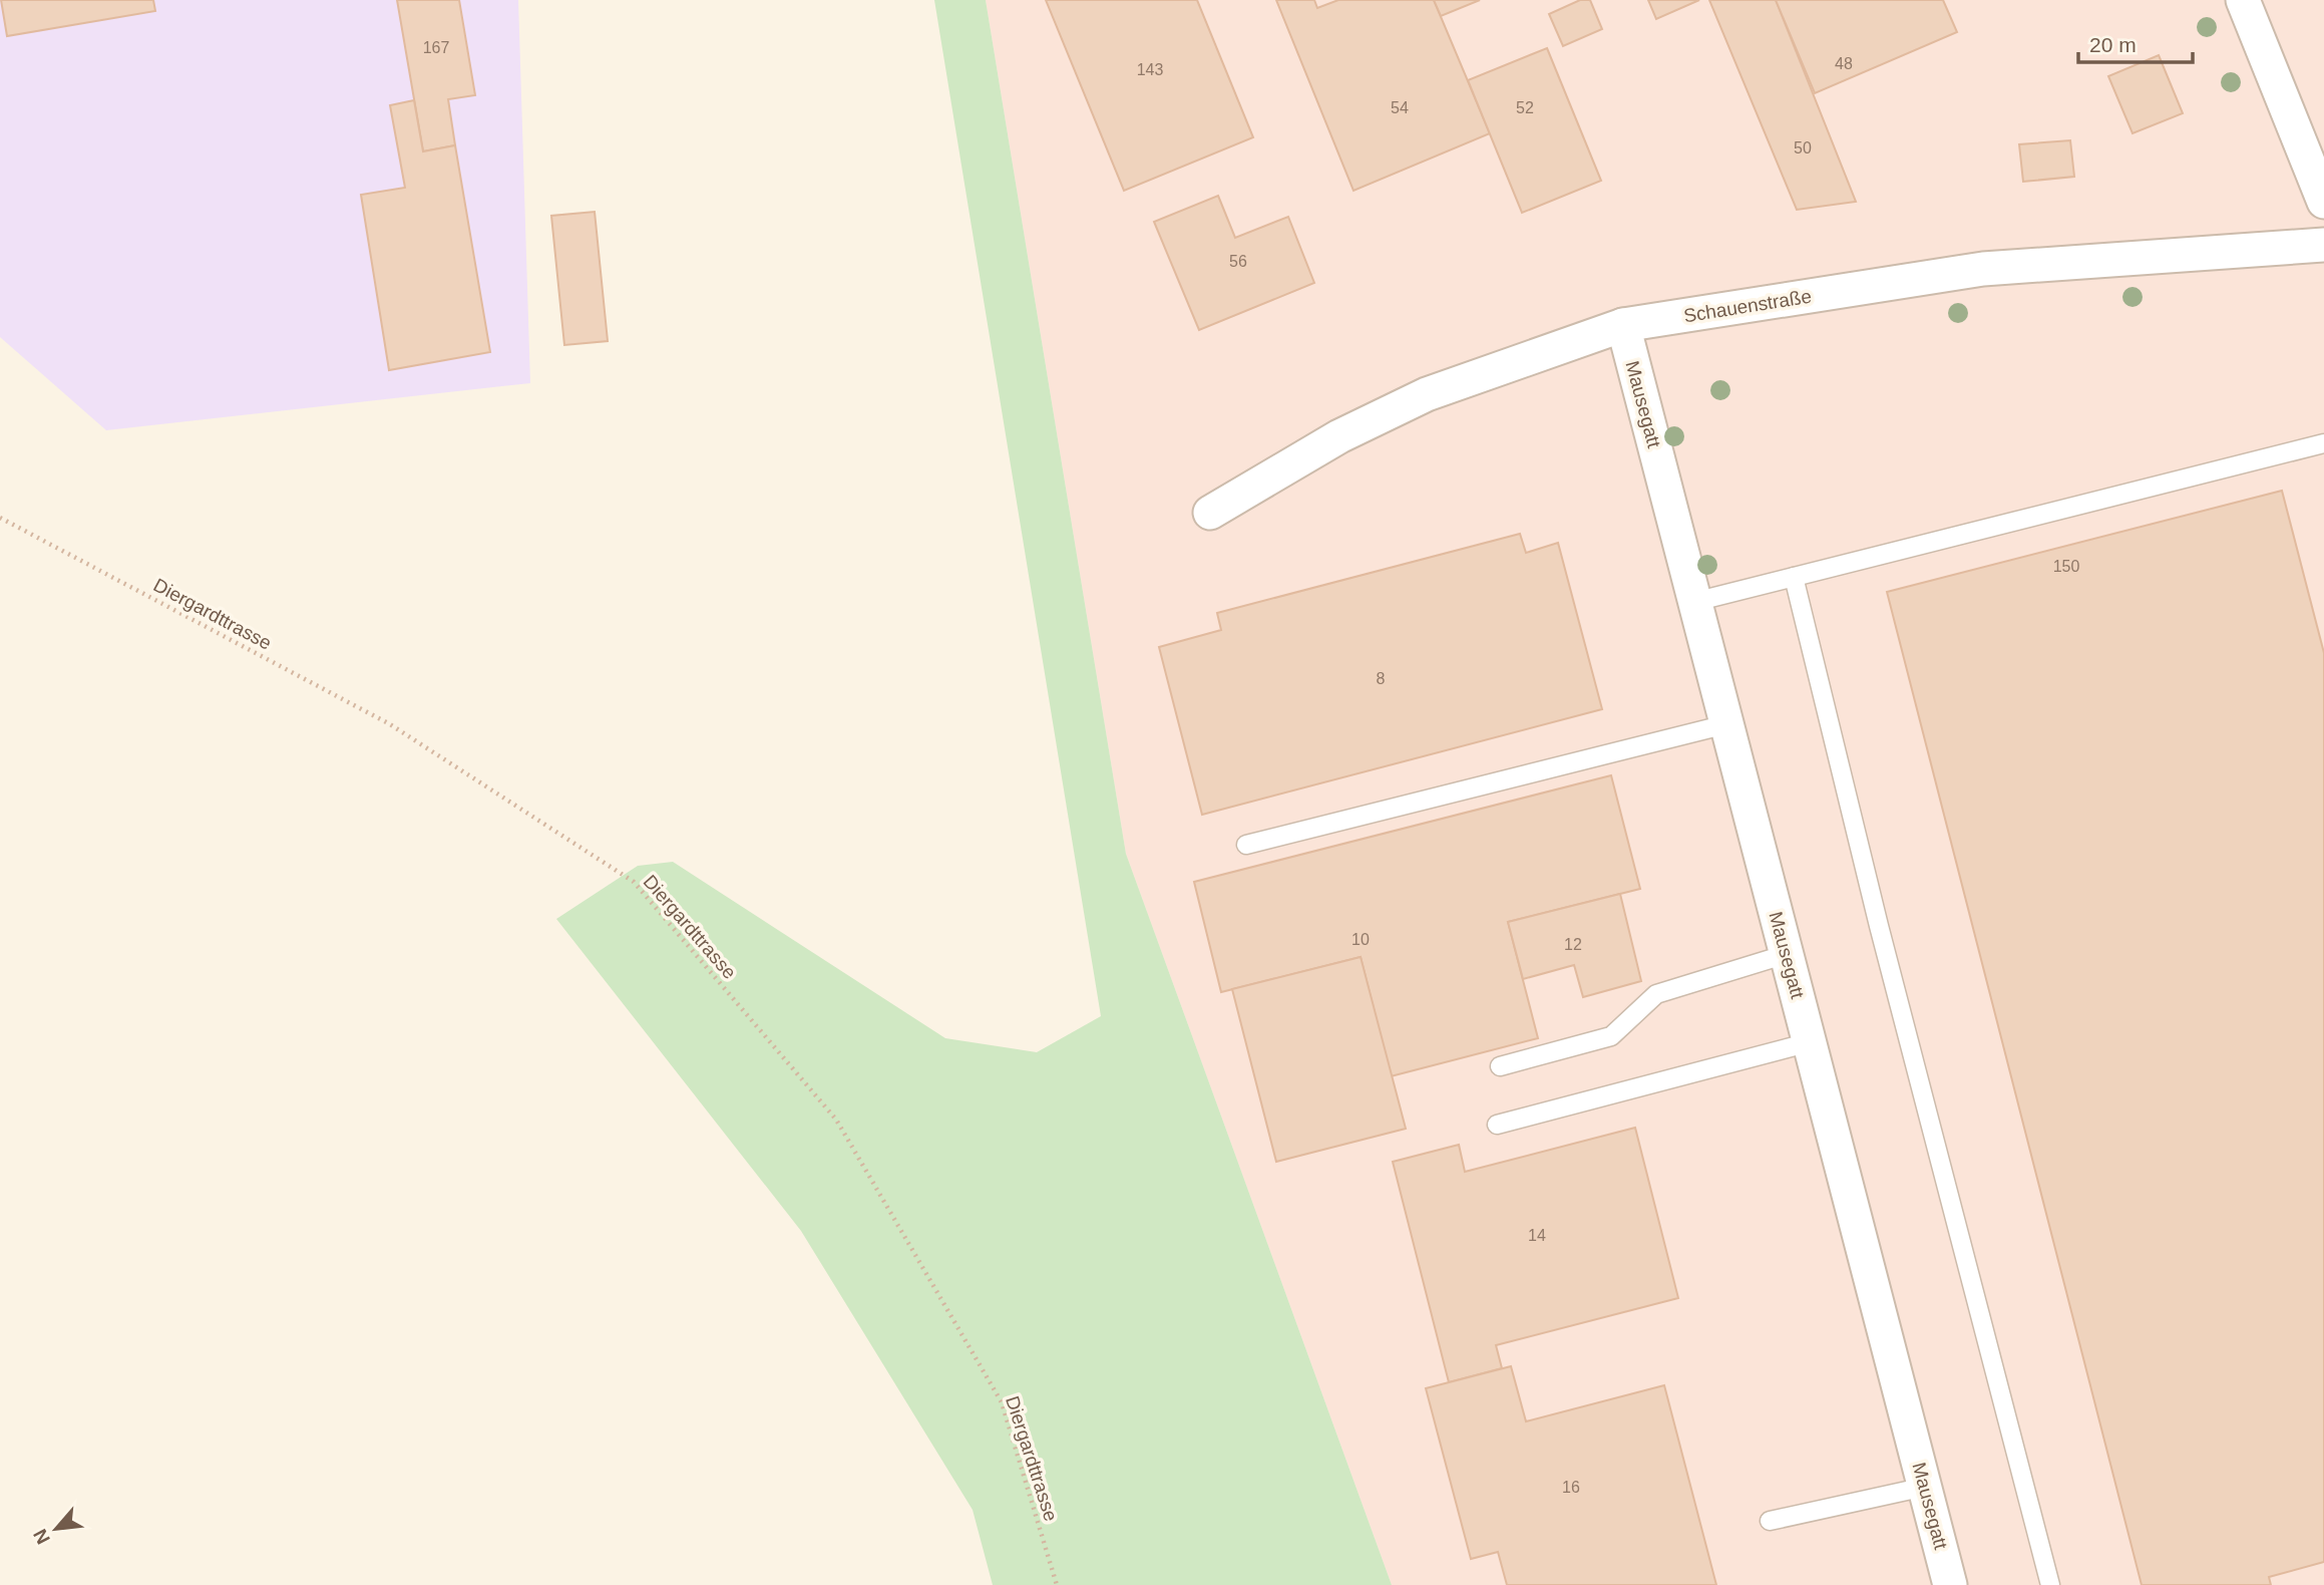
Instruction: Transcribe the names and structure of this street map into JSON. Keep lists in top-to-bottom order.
{
  "streets": {
    "street": ["Schauenstraße", "Mausegatt"],
    "path": ["Diergardttrasse"]
  },
  "crossings": [
    ["Schauenstraße", "Mausegatt"]
  ],
  "house_numbers": [
    "167",
    "48",
    "143",
    "54",
    "52",
    "50",
    "56",
    "150",
    "8",
    "10",
    "12",
    "14",
    "16"
  ],
  "scale_bar": "20 m",
  "north": "bottom left"
}
